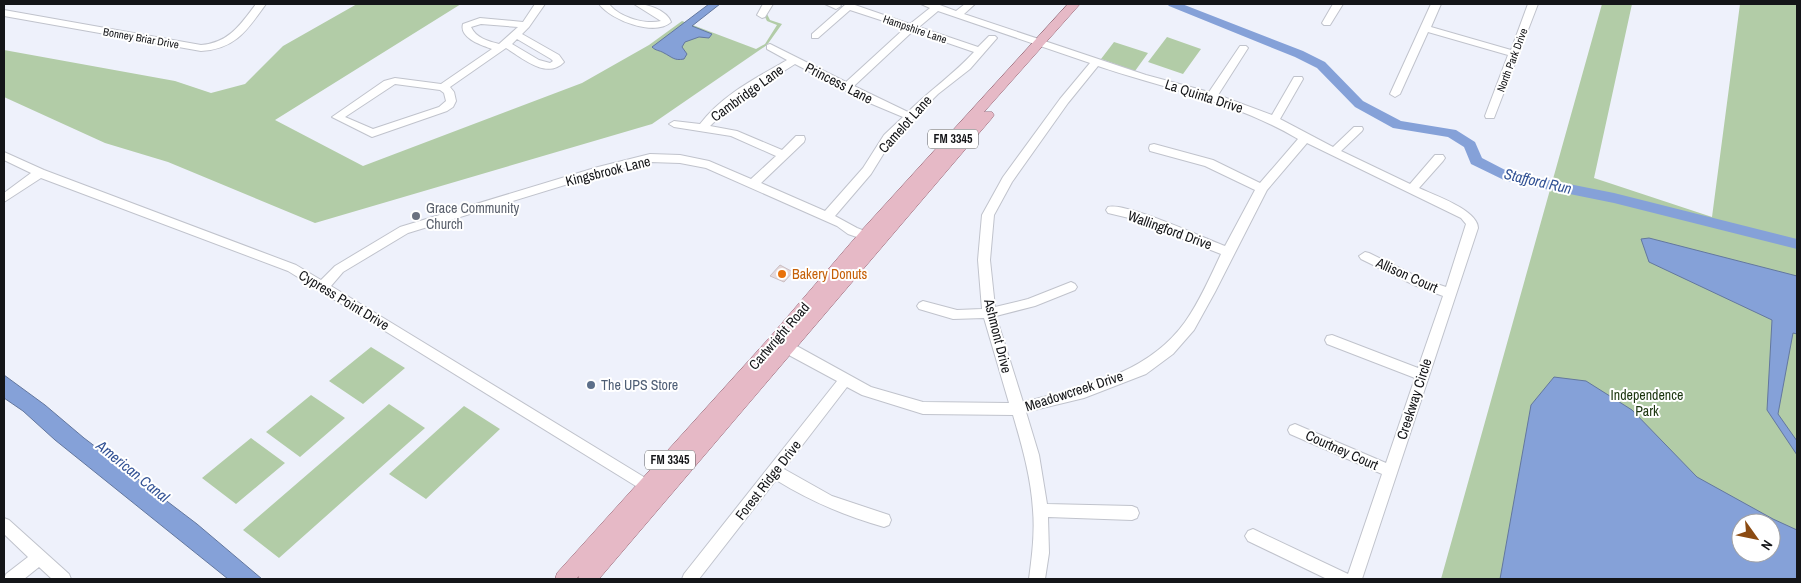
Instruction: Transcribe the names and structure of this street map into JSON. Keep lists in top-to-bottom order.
{
  "streets": {
    "main road": ["FM 3345", "Cartwright Road"],
    "street": [
      "Hampshire Lane",
      "Bonney Briar Drive",
      "North Park Drive",
      "Princess Lane",
      "Cambridge Lane",
      "La Quinta Drive",
      "Camelot Lane",
      "Kingsbrook Lane",
      "Wallingford Drive",
      "Allison Court",
      "Cypress Point Drive",
      "Ashmont Drive",
      "Meadowcreek Drive",
      "Creekway Circle",
      "Courtney Court",
      "Forest Ridge Drive"
    ]
  },
  "crossings": [
    ["Hampshire Lane", "Camelot Lane"],
    ["Princess Lane", "Cambridge Lane"],
    ["Princess Lane", "Camelot Lane"],
    ["La Quinta Drive", "Cartwright Road"],
    ["La Quinta Drive", "Ashmont Drive"],
    ["La Quinta Drive", "Meadowcreek Drive"],
    ["La Quinta Drive", "Creekway Circle"],
    ["Camelot Lane", "Kingsbrook Lane"],
    ["Kingsbrook Lane", "Cypress Point Drive"],
    ["Kingsbrook Lane", "Cartwright Road"],
    ["Wallingford Drive", "Meadowcreek Drive"],
    ["Allison Court", "Creekway Circle"],
    ["Cypress Point Drive", "Cartwright Road"],
    ["Cartwright Road", "Meadowcreek Drive"],
    ["Ashmont Drive", "Meadowcreek Drive"],
    ["Meadowcreek Drive", "Forest Ridge Drive"],
    ["Creekway Circle", "Courtney Court"]
  ],
  "water": ["Stafford Run", "American Canal"],
  "parks": ["Independence Park"],
  "places": ["Grace Community Church", "Bakery Donuts", "The UPS Store"],
  "north": "bottom right"
}
